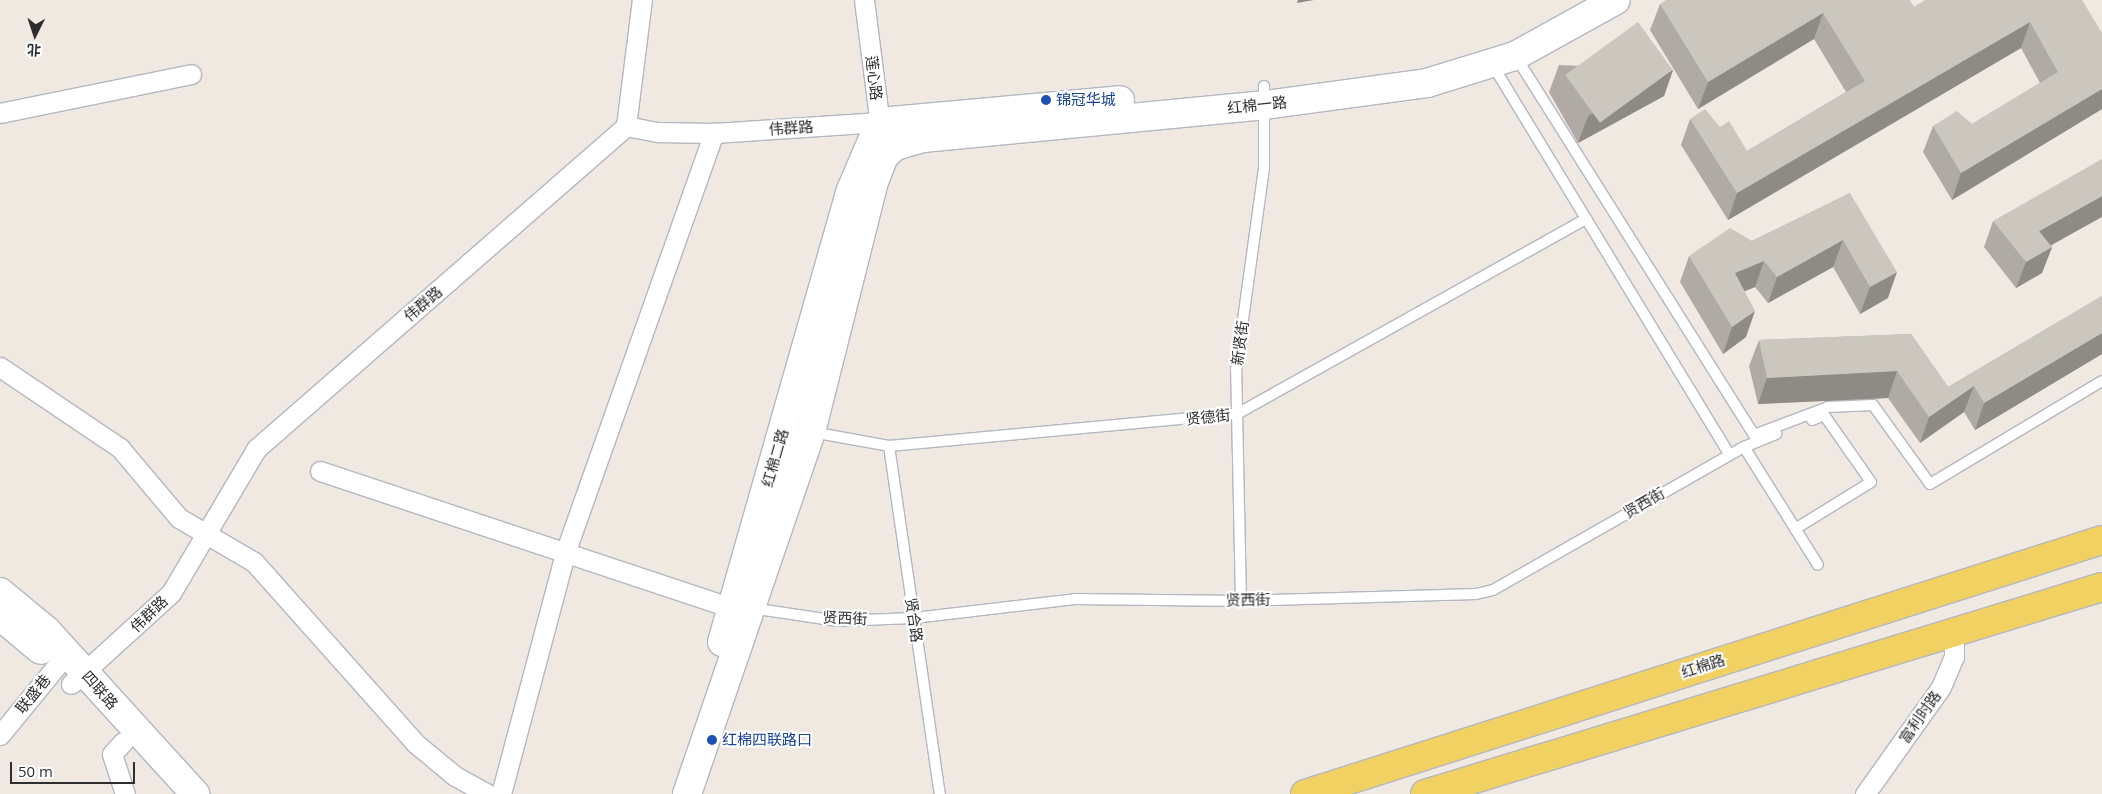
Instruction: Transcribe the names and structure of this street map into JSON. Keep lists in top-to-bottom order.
{
  "streets": {
    "main road": [
      "红棉一路",
      "红棉二路",
      "红棉路",
      "四联路"
    ],
    "street": [
      "莲心路",
      "伟群路",
      "联盛巷",
      "富利时路"
    ],
    "lane": [
      "新贤街",
      "贤德街",
      "贤西街",
      "贤合路"
    ]
  },
  "crossings": [
    ["莲心路", "红棉一路"],
    ["莲心路", "伟群路"],
    ["莲心路", "红棉二路"],
    ["红棉一路", "伟群路"],
    ["红棉一路", "新贤街"],
    ["红棉一路", "红棉二路"],
    ["伟群路", "红棉二路"],
    ["伟群路", "四联路"],
    ["伟群路", "联盛巷"],
    ["新贤街", "贤德街"],
    ["新贤街", "贤西街"],
    ["贤德街", "红棉二路"],
    ["贤德街", "贤合路"],
    ["红棉二路", "贤西街"],
    ["贤西街", "贤合路"],
    ["四联路", "联盛巷"]
  ],
  "places": ["锦冠华城", "红棉四联路口"],
  "scale_bar": "50 m",
  "north": "bottom"
}
